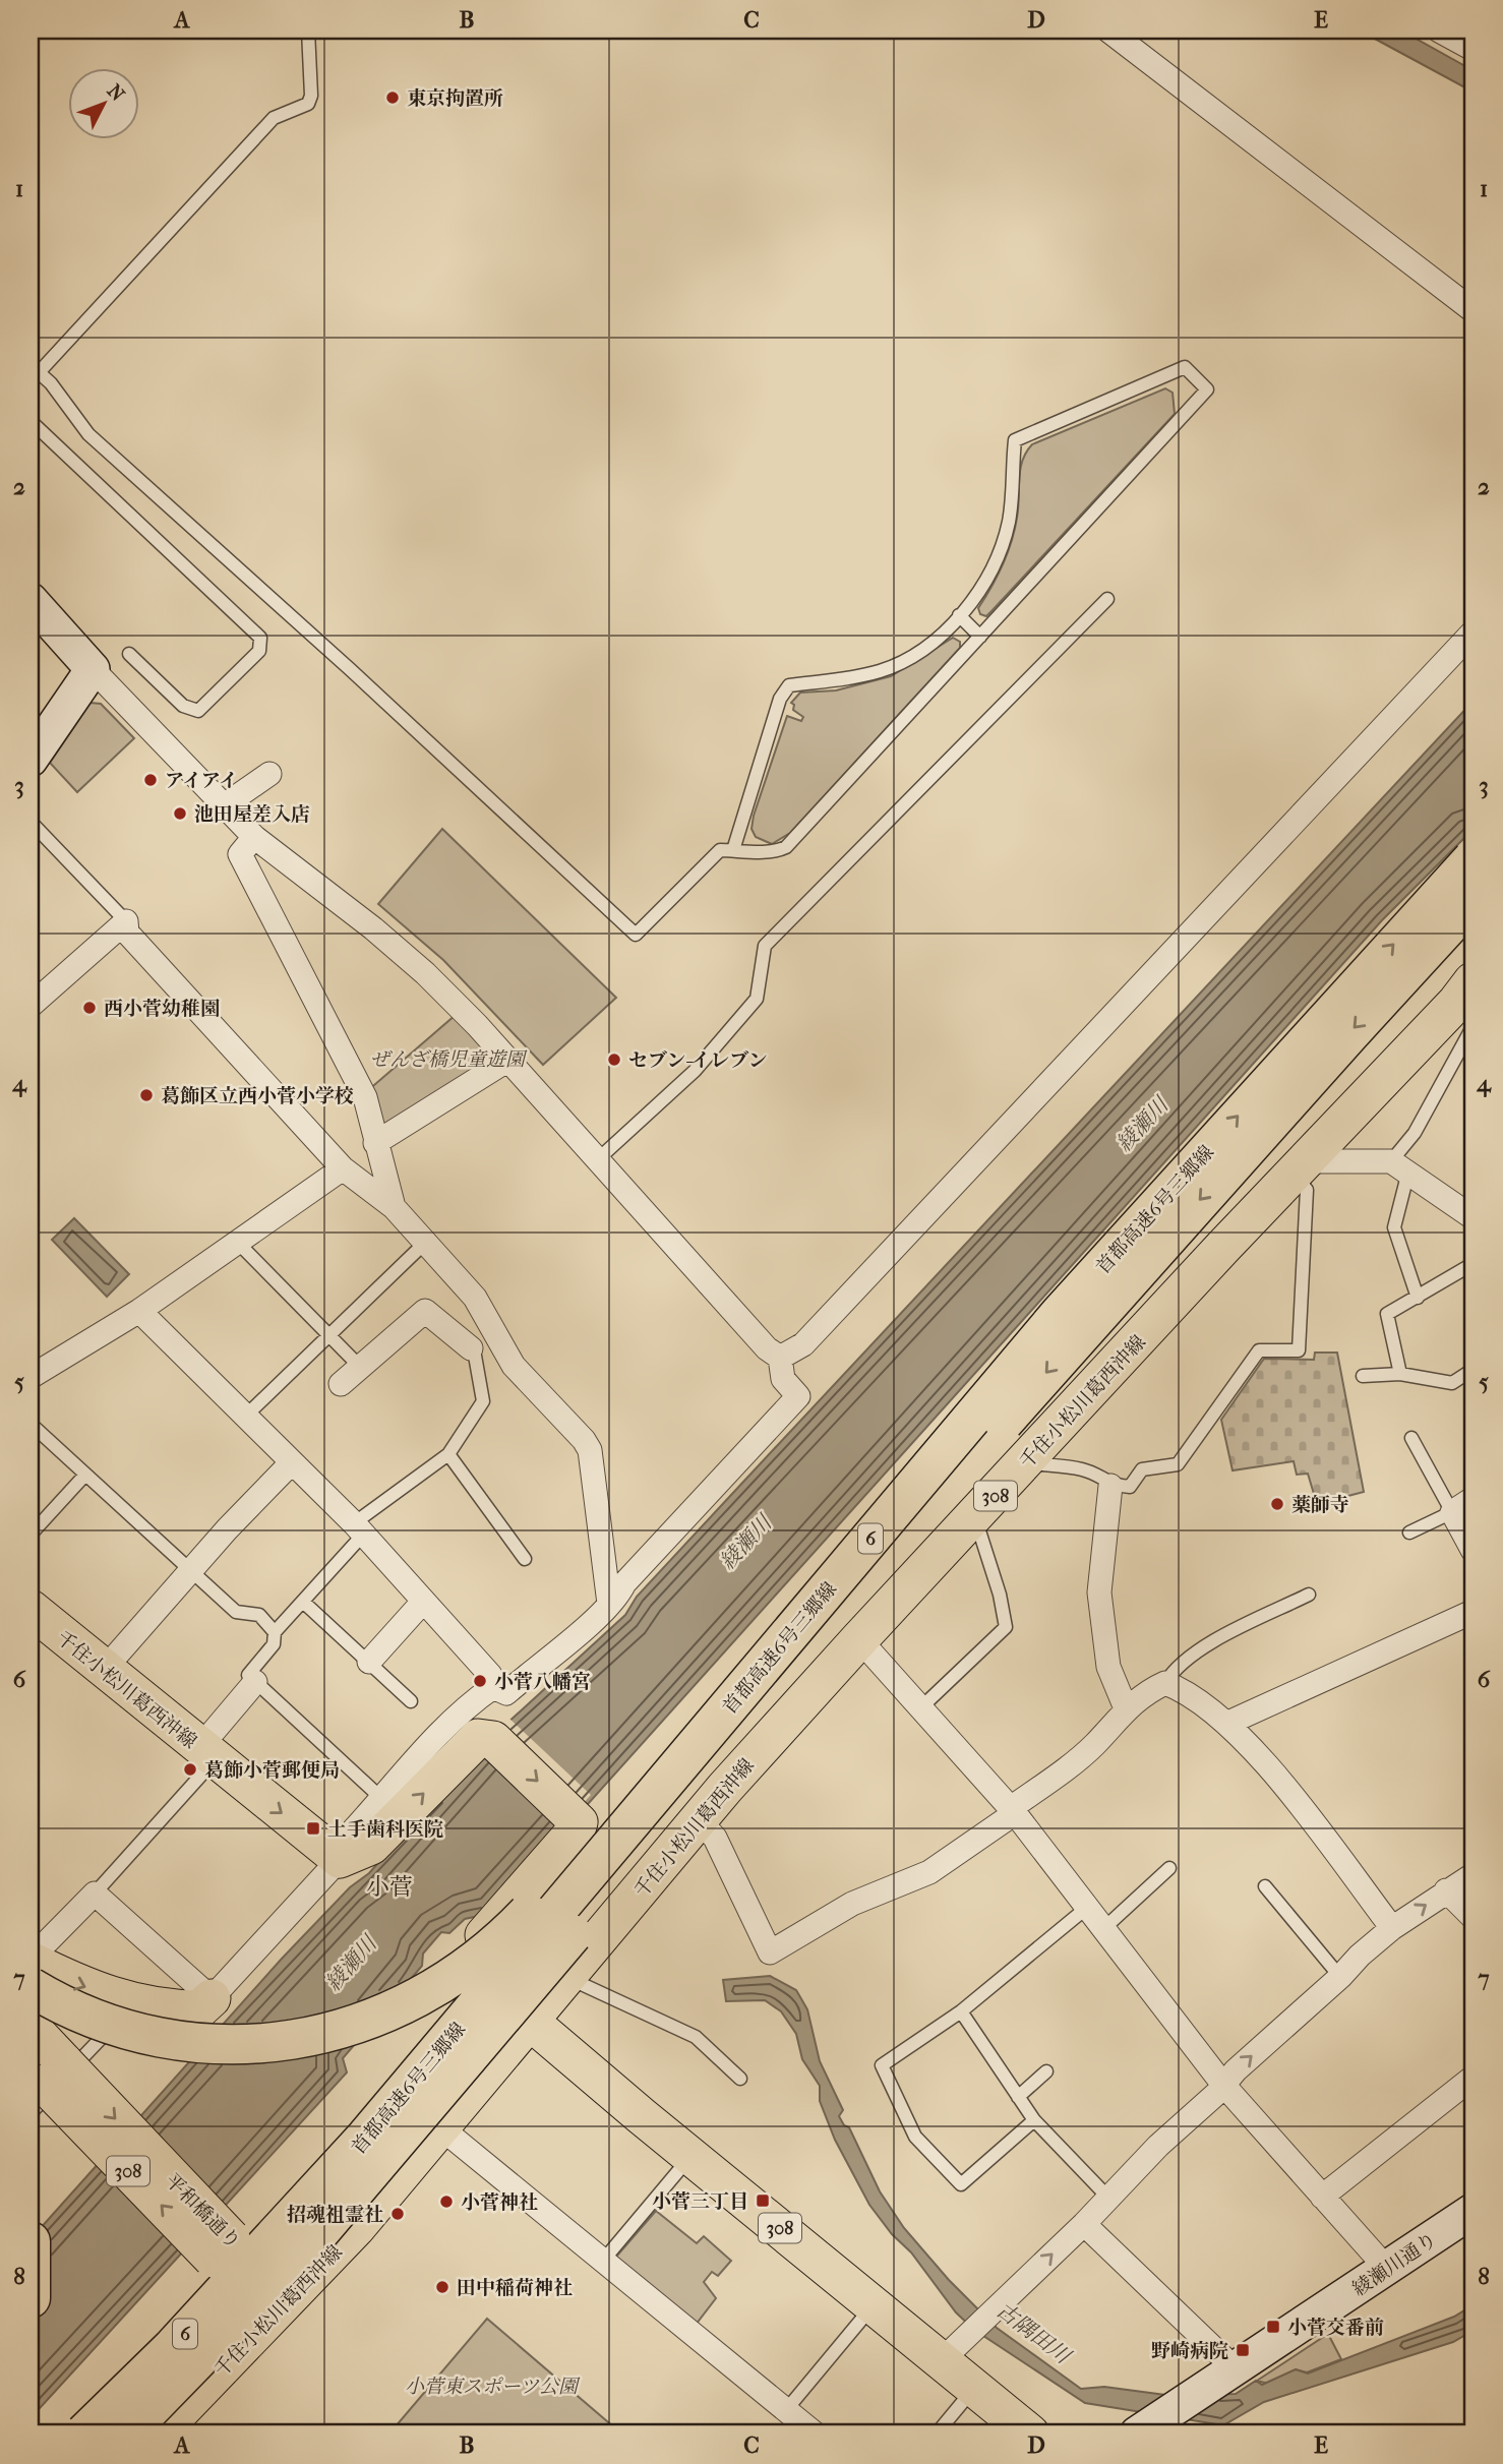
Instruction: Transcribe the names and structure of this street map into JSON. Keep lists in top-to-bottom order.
{
  "streets": {
    "highway": ["首都高速6号三郷線", "6"],
    "main road": ["千住小松川葛西沖線", "308", "平和橋通り"],
    "street": ["綾瀬川通り"]
  },
  "crossings": [
    ["千住小松川葛西沖線", "308"],
    ["千住小松川葛西沖線", "平和橋通り"]
  ],
  "districts": ["小菅"],
  "water": ["綾瀬川", "古隅田川"],
  "parks": ["ぜんざ橋児童遊園", "小菅東スポーツ公園"],
  "places": {
    "other": [
      "東京拘置所",
      "アイアイ",
      "池田屋差入店",
      "西小菅幼稚園",
      "セブン-イレブン",
      "葛飾区立西小菅小学校",
      "薬師寺",
      "小菅八幡宮",
      "葛飾小菅郵便局",
      "小菅神社",
      "招魂祖霊社",
      "田中稲荷神社"
    ],
    "transit": [
      "土手歯科医院",
      "小菅三丁目",
      "小菅交番前",
      "野崎病院"
    ]
  },
  "north": "top right",
  "grid": {
    "columns": [
      "A",
      "B",
      "C",
      "D",
      "E"
    ],
    "rows": [
      "1",
      "2",
      "3",
      "4",
      "5",
      "6",
      "7",
      "8"
    ]
  }
}
